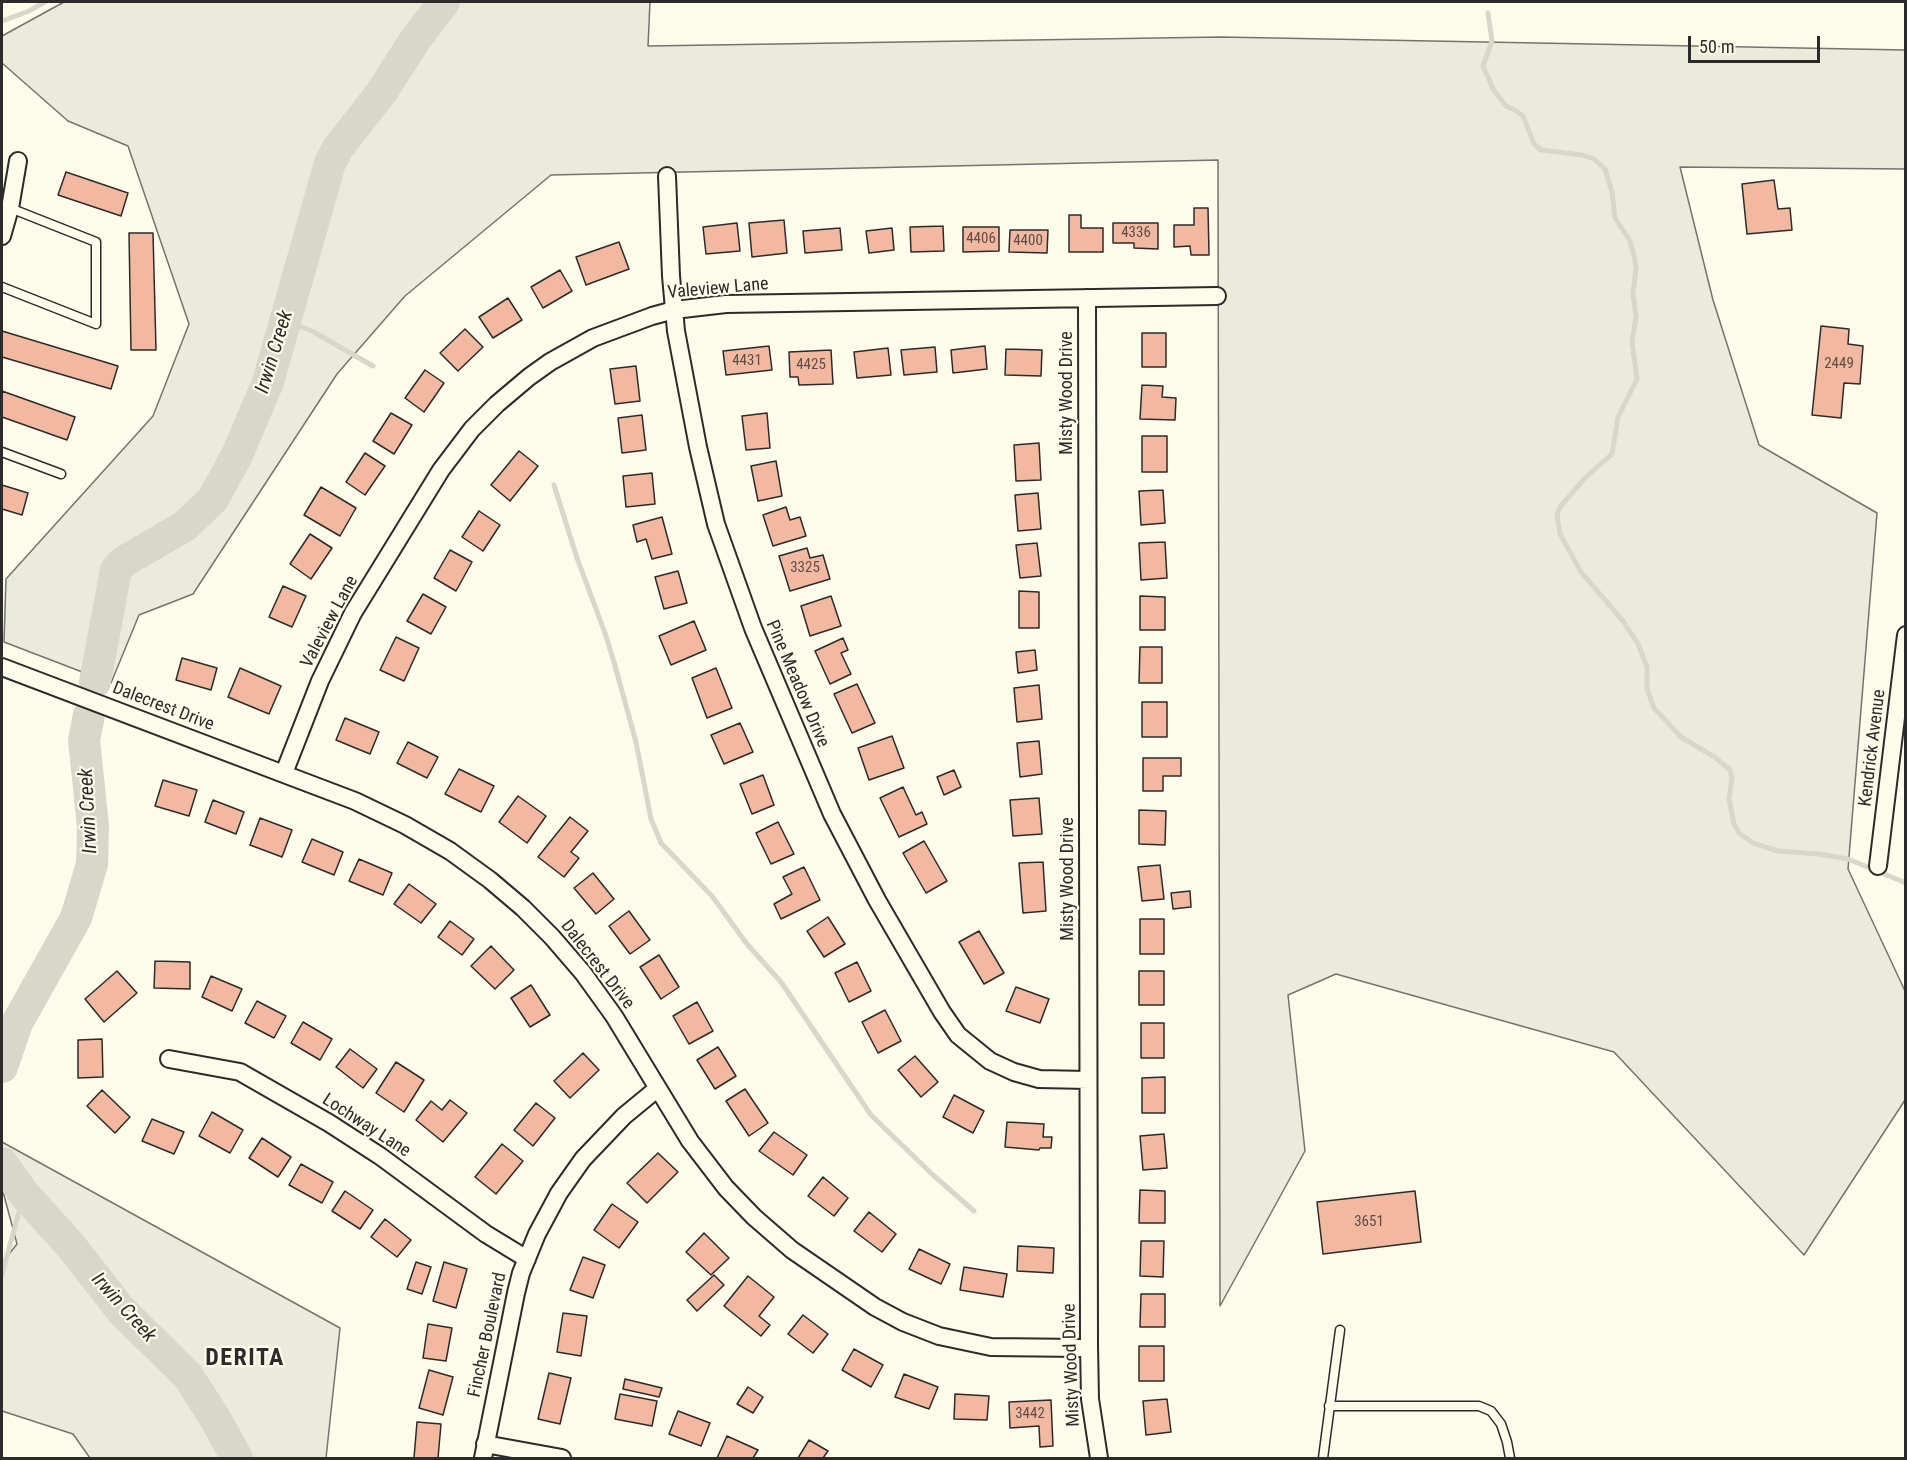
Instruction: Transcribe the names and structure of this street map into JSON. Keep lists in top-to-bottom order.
{
  "streets": {
    "street": [
      "Valeview Lane",
      "Misty Wood Drive",
      "Pine Meadow Drive",
      "Dalecrest Drive",
      "Kendrick Avenue",
      "Lochway Lane",
      "Fincher Boulevard"
    ]
  },
  "crossings": [
    ["Valeview Lane", "Misty Wood Drive"],
    ["Valeview Lane", "Pine Meadow Drive"],
    ["Valeview Lane", "Dalecrest Drive"],
    ["Misty Wood Drive", "Pine Meadow Drive"],
    ["Misty Wood Drive", "Dalecrest Drive"],
    ["Dalecrest Drive", "Fincher Boulevard"],
    ["Lochway Lane", "Fincher Boulevard"]
  ],
  "districts": ["DERITA"],
  "water": ["Irwin Creek"],
  "house_numbers": [
    "4336",
    "4406",
    "4400",
    "4431",
    "2449",
    "4425",
    "3325",
    "3651",
    "3442"
  ],
  "scale_bar": "50 m"
}
